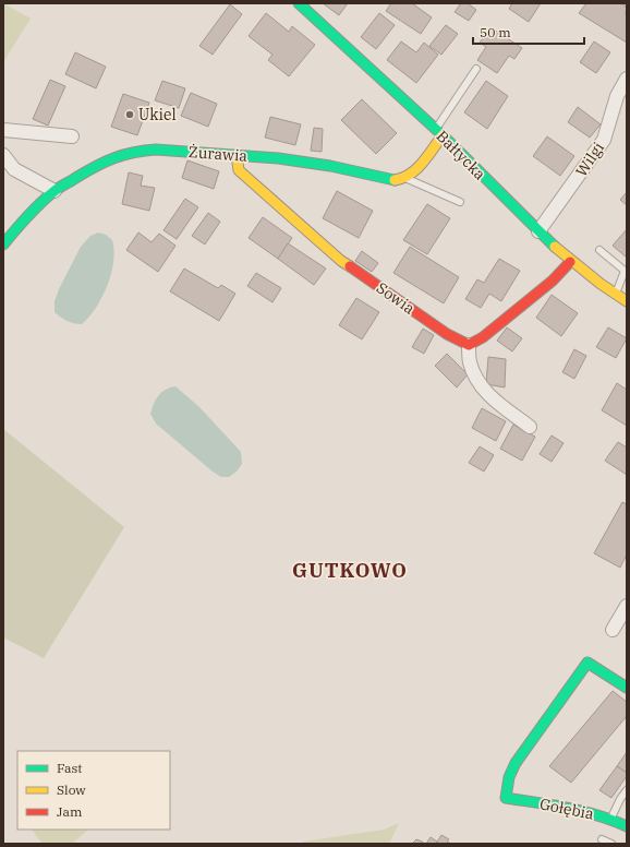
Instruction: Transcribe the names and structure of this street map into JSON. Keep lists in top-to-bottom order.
{
  "streets": {
    "street": [
      "Żurawia",
      "Bałtycka",
      "Wilgi",
      "Sowia",
      "Gołębia"
    ]
  },
  "crossings": [
    ["Żurawia", "Sowia"],
    ["Bałtycka", "Wilgi"]
  ],
  "districts": ["GUTKOWO"],
  "places": ["Ukiel"],
  "legend": ["Fast", "Slow", "Jam"],
  "scale_bar": "50 m"
}
